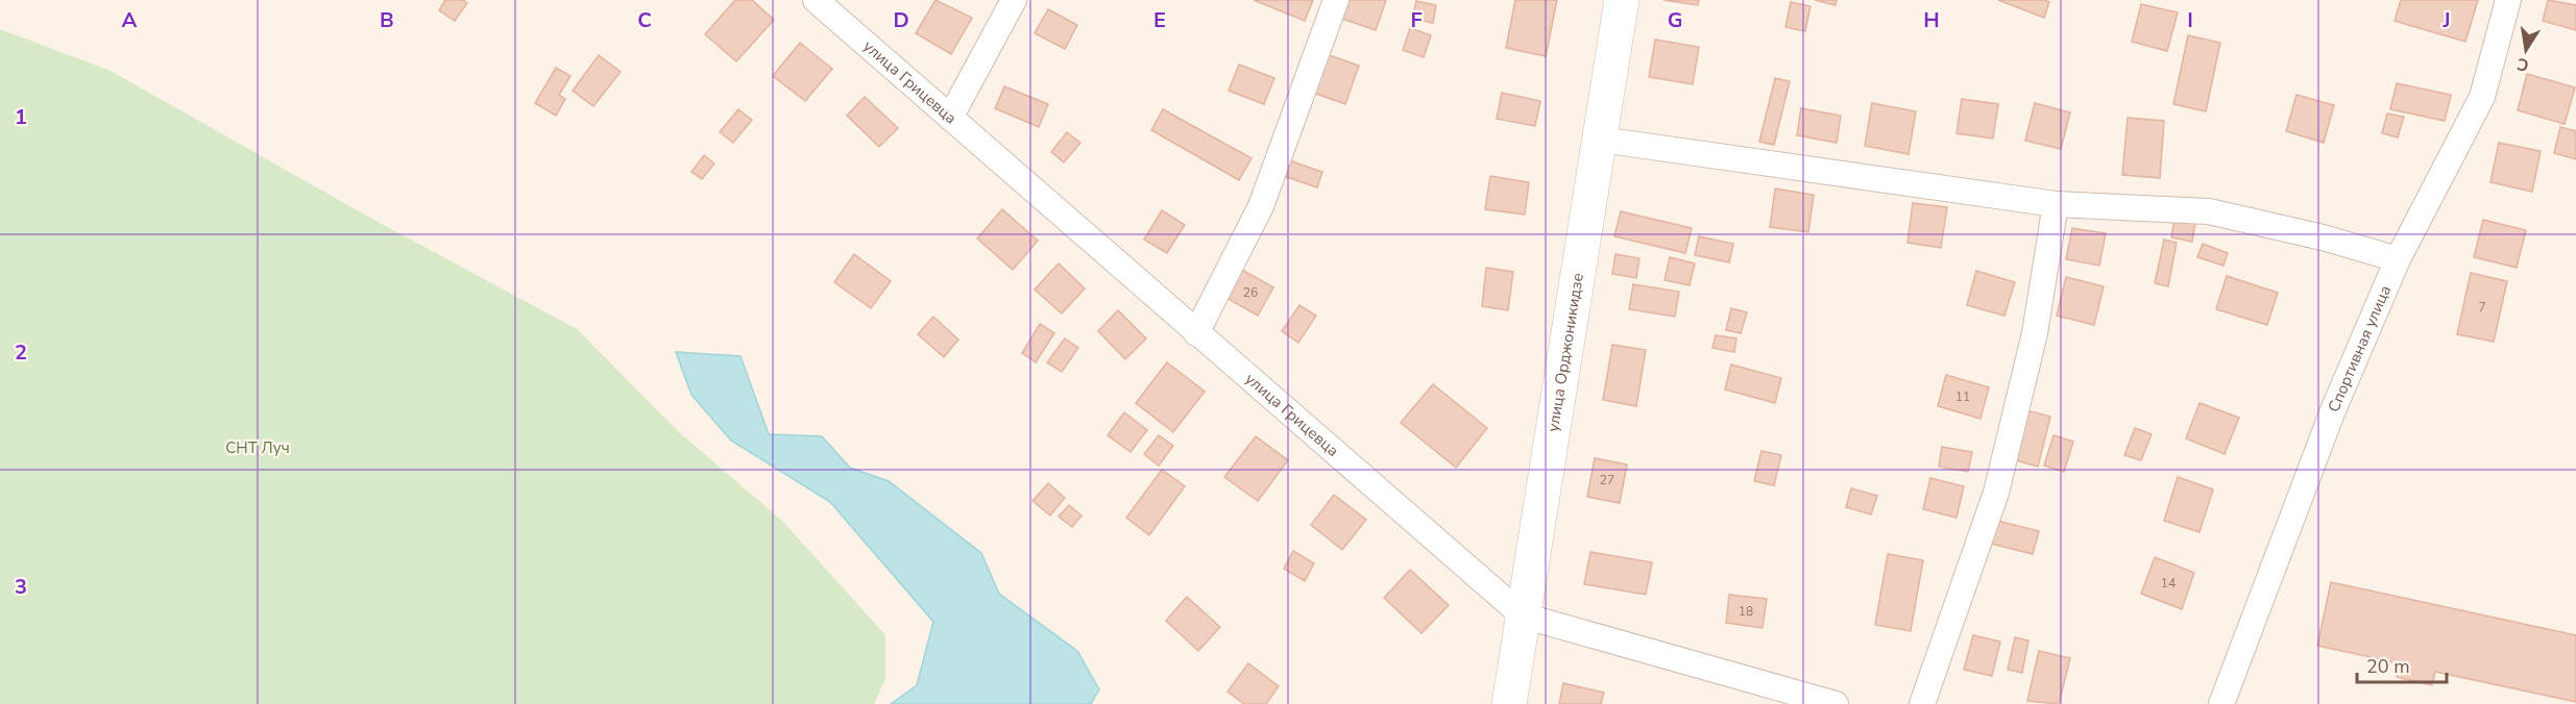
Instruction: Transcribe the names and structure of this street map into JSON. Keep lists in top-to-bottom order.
{
  "streets": {
    "street": ["улица Грицевца", "Спортивная улица", "улица Орджоникидзе"]
  },
  "crossings": [
    ["улица Грицевца", "улица Орджоникидзе"]
  ],
  "parks": ["СНТ Луч"],
  "house_numbers": [
    "26",
    "7",
    "11",
    "27",
    "14",
    "18"
  ],
  "scale_bar": "20 m",
  "north": "bottom",
  "grid": {
    "columns": [
      "A",
      "B",
      "C",
      "D",
      "E",
      "F",
      "G",
      "H",
      "I",
      "J"
    ],
    "rows": ["1", "2", "3"]
  }
}
